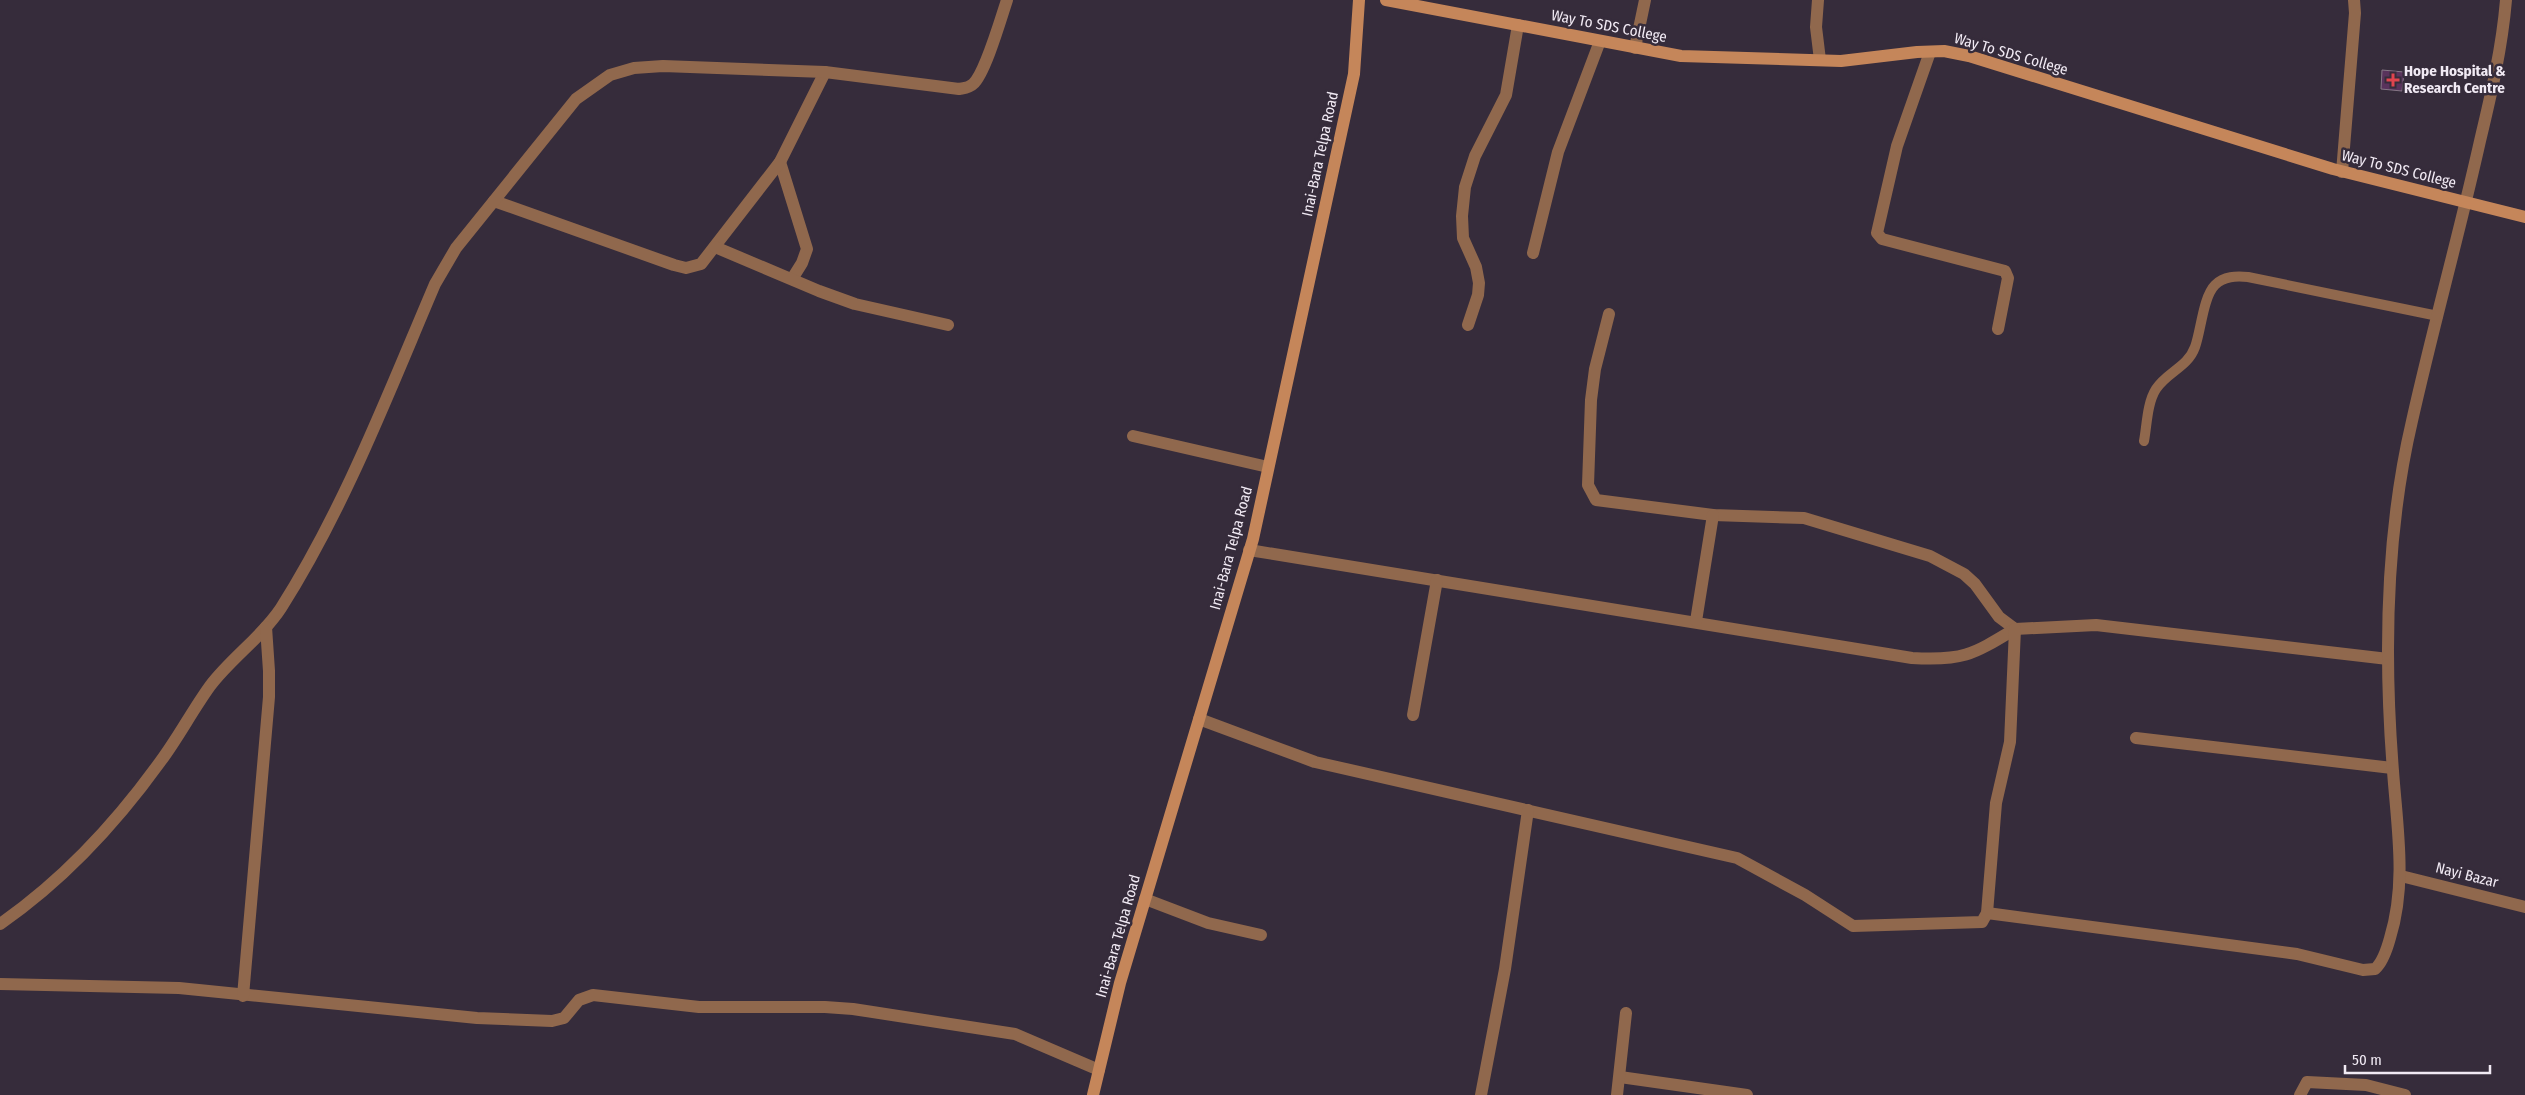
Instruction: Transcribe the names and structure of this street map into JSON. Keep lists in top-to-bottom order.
{
  "streets": {
    "street": ["Way To SDS College", "Inai-Bara Telpa Road", "Nayi Bazar"]
  },
  "places": {
    "health": ["Hope Hospital & Research Centre"]
  },
  "scale_bar": "50 m"
}
